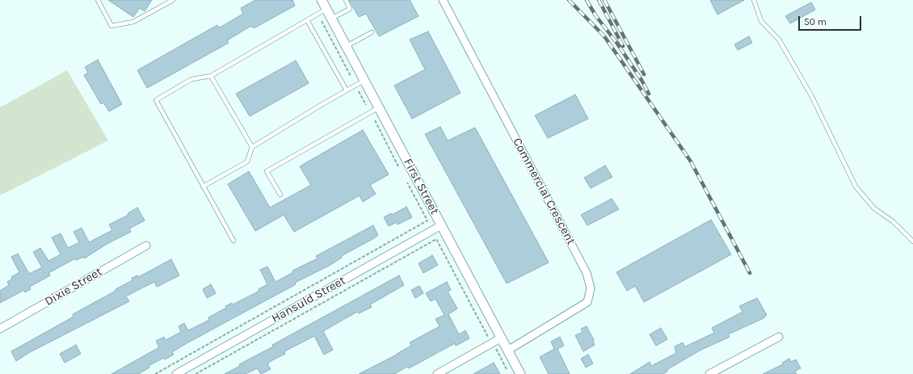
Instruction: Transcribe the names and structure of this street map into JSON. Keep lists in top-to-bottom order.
{
  "streets": {
    "street": [
      "First Street",
      "Commercial Crescent",
      "Dixie Street",
      "Hansuld Street"
    ]
  },
  "crossings": [
    ["First Street", "Commercial Crescent"],
    ["First Street", "Hansuld Street"]
  ],
  "scale_bar": "50 m"
}
